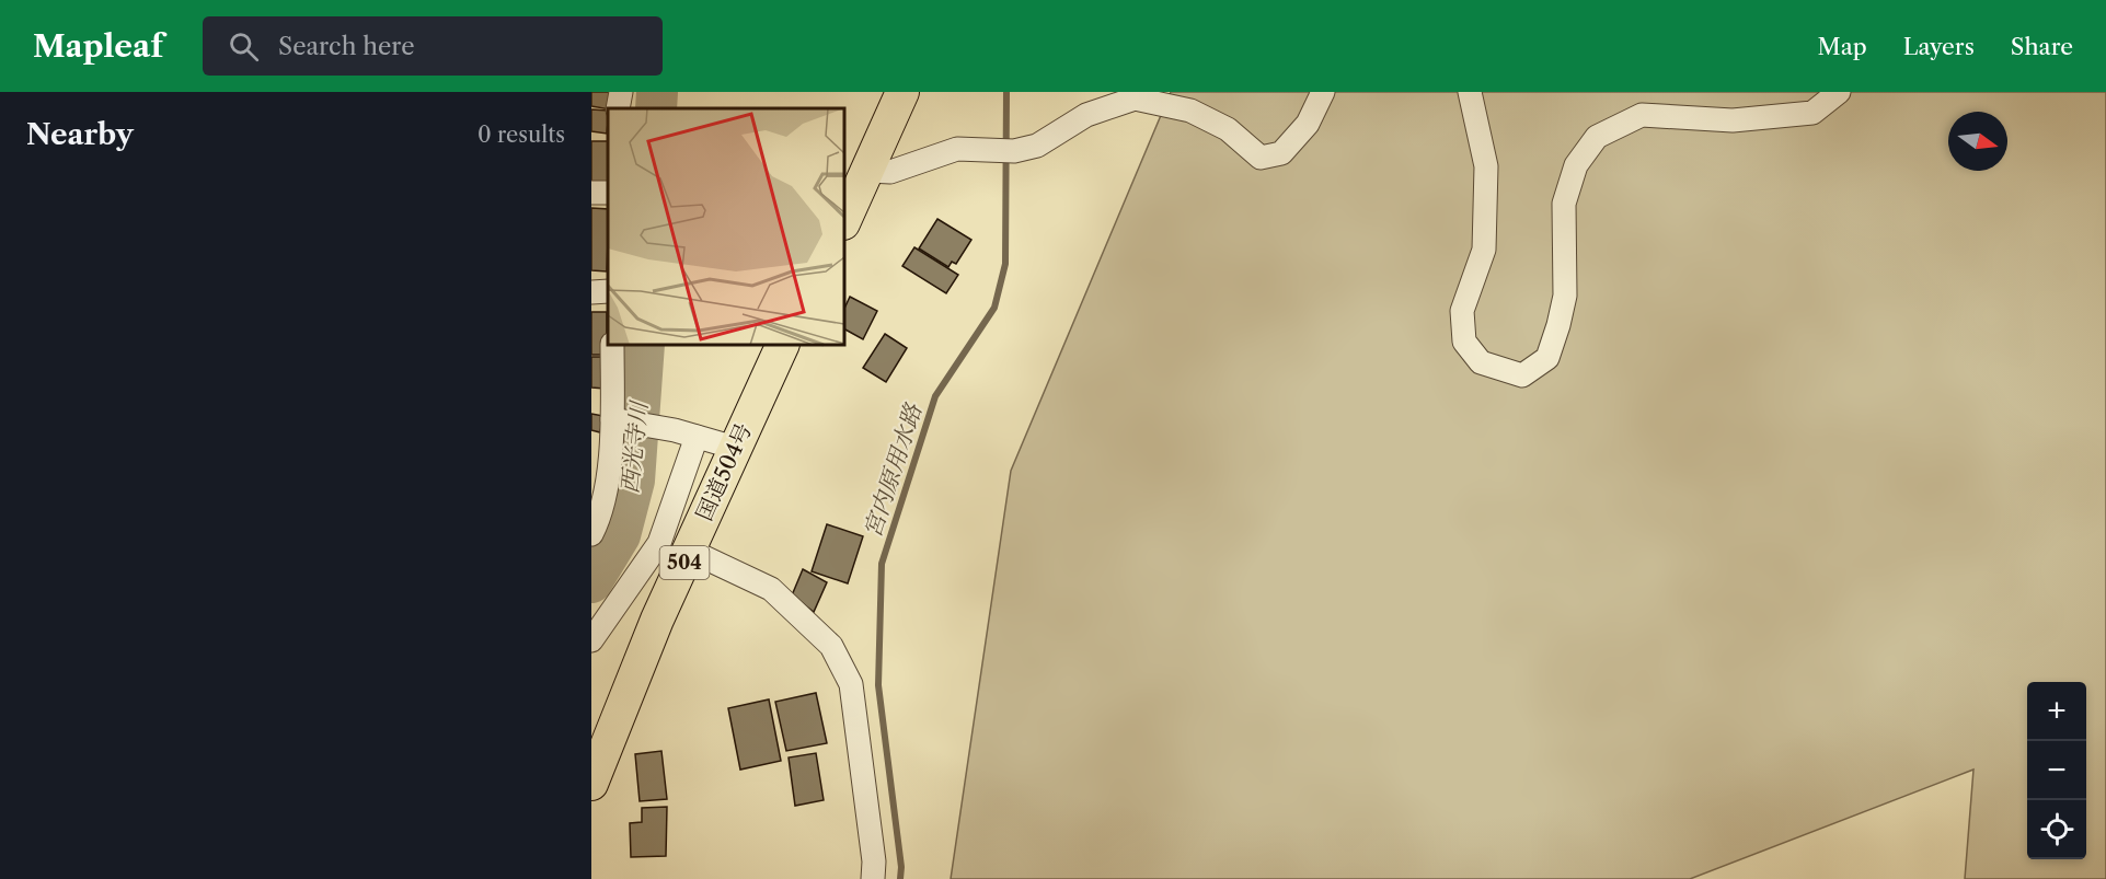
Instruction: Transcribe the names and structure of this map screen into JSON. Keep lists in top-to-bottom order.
{
  "streets": {
    "highway": ["国道504号", "504"]
  },
  "water": ["西光寺川", "宮内原用水路"],
  "north": "right",
  "page": {
    "header": "Mapleaf",
    "search": "Search here",
    "nav": ["Map", "Layers", "Share"],
    "heading": ["Nearby", "0 results"],
    "map_buttons": ["+", "−"]
  }
}
